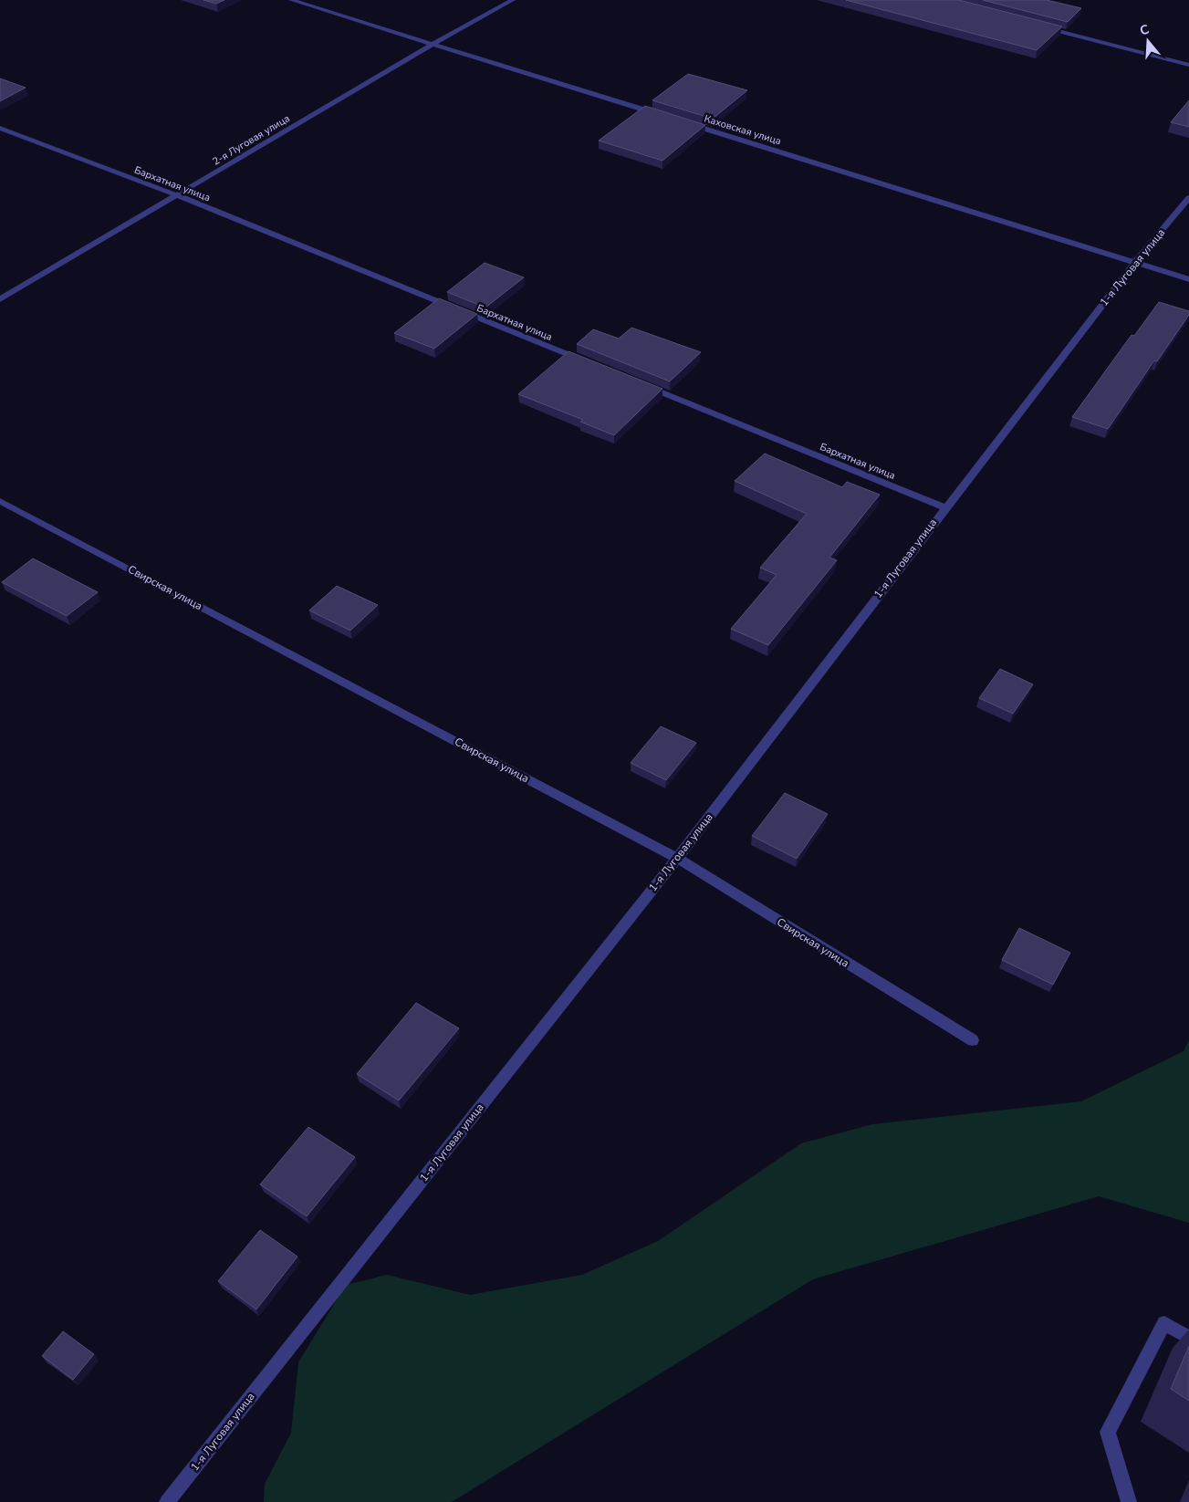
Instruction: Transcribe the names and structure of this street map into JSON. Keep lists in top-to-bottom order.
{
  "streets": {
    "street": [
      "Каховская улица",
      "2-я Луговая улица",
      "Бархатная улица",
      "1-я Луговая улица",
      "Свирская улица"
    ]
  },
  "crossings": [
    ["Каховская улица", "1-я Луговая улица"],
    ["2-я Луговая улица", "Бархатная улица"],
    ["Бархатная улица", "1-я Луговая улица"],
    ["1-я Луговая улица", "Свирская улица"]
  ],
  "north": "top"
}
